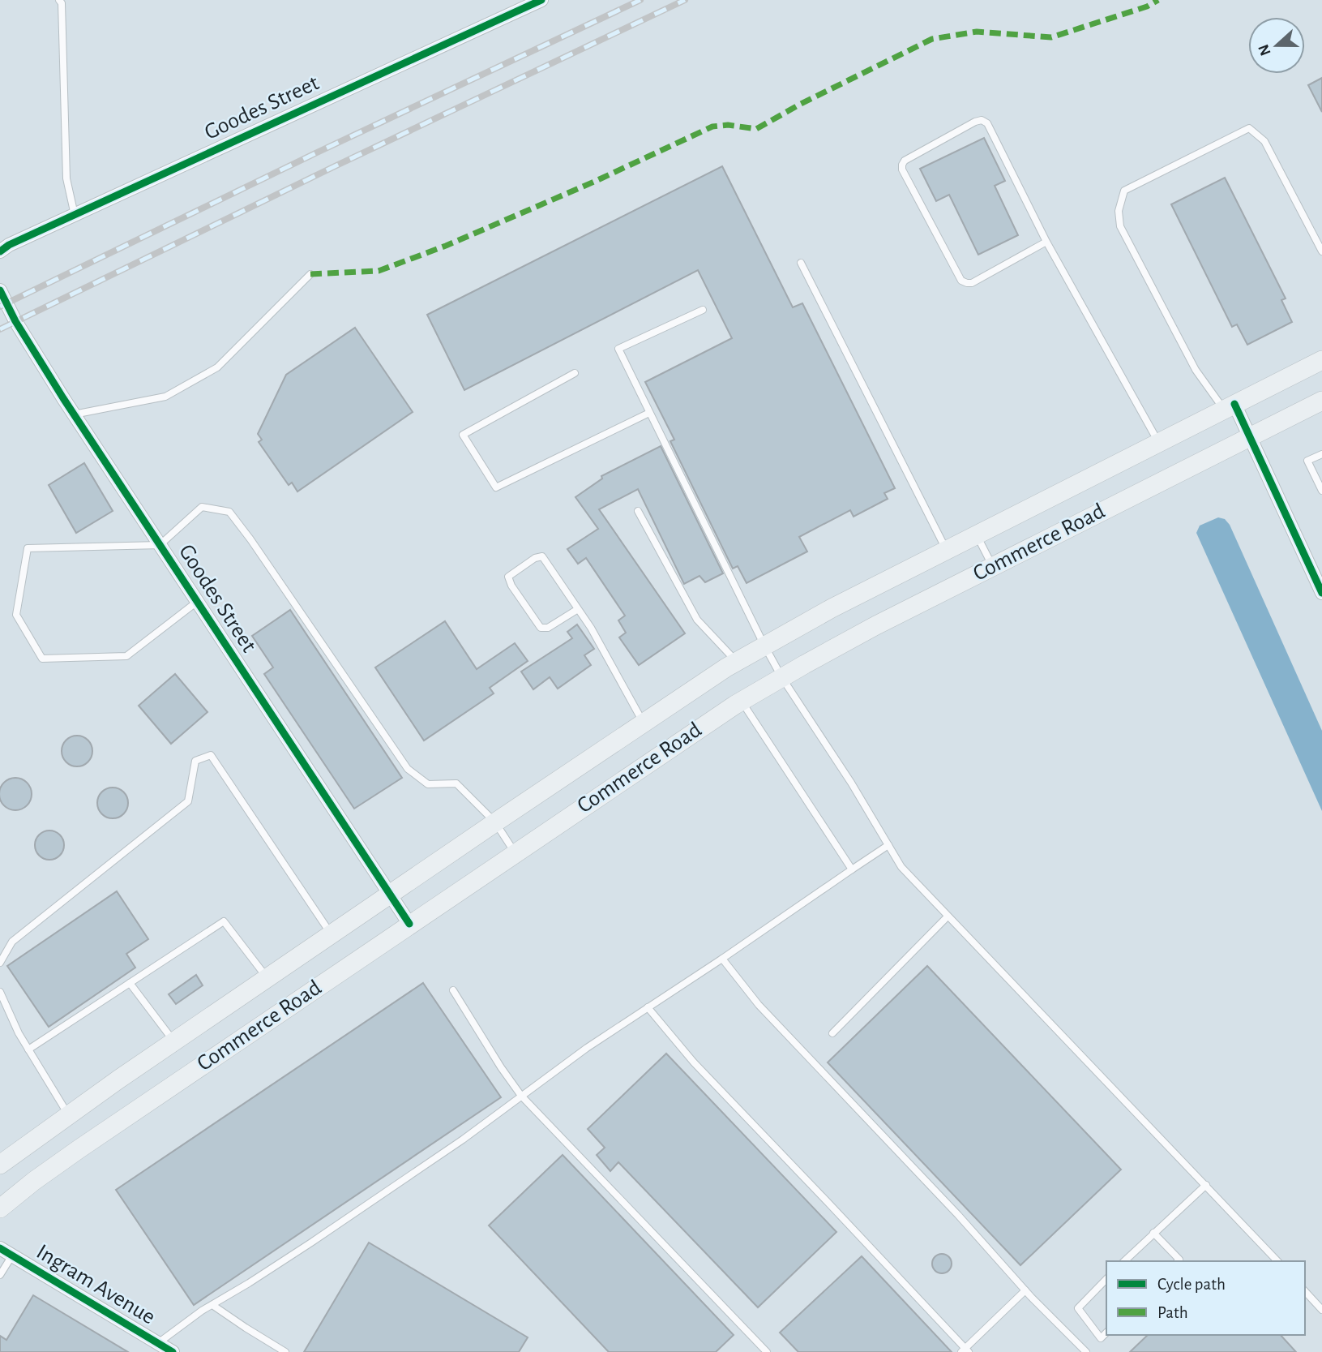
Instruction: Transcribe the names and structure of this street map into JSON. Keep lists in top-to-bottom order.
{
  "streets": {
    "main road": ["Commerce Road"],
    "street": ["Goodes Street", "Ingram Avenue"]
  },
  "crossings": [
    ["Goodes Street", "Commerce Road"]
  ],
  "legend": ["Cycle path", "Path"],
  "north": "left"
}
